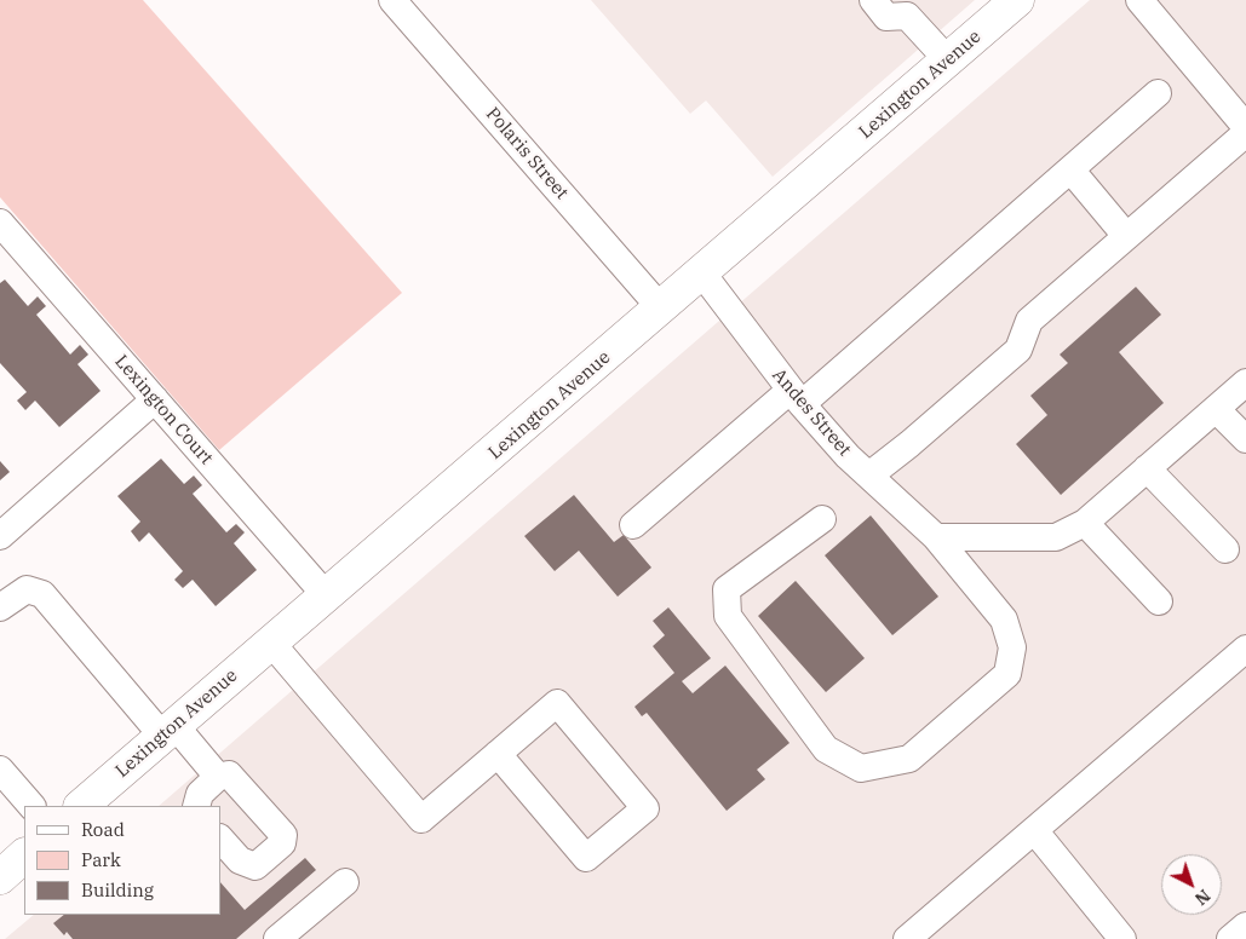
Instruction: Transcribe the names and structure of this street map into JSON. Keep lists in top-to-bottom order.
{
  "streets": {
    "main road": ["Lexington Avenue"],
    "street": ["Polaris Street", "Lexington Court", "Andes Street"]
  },
  "crossings": [
    ["Lexington Avenue", "Polaris Street"],
    ["Lexington Avenue", "Lexington Court"],
    ["Lexington Avenue", "Andes Street"]
  ],
  "legend": ["Road", "Park", "Building"],
  "north": "bottom right"
}
